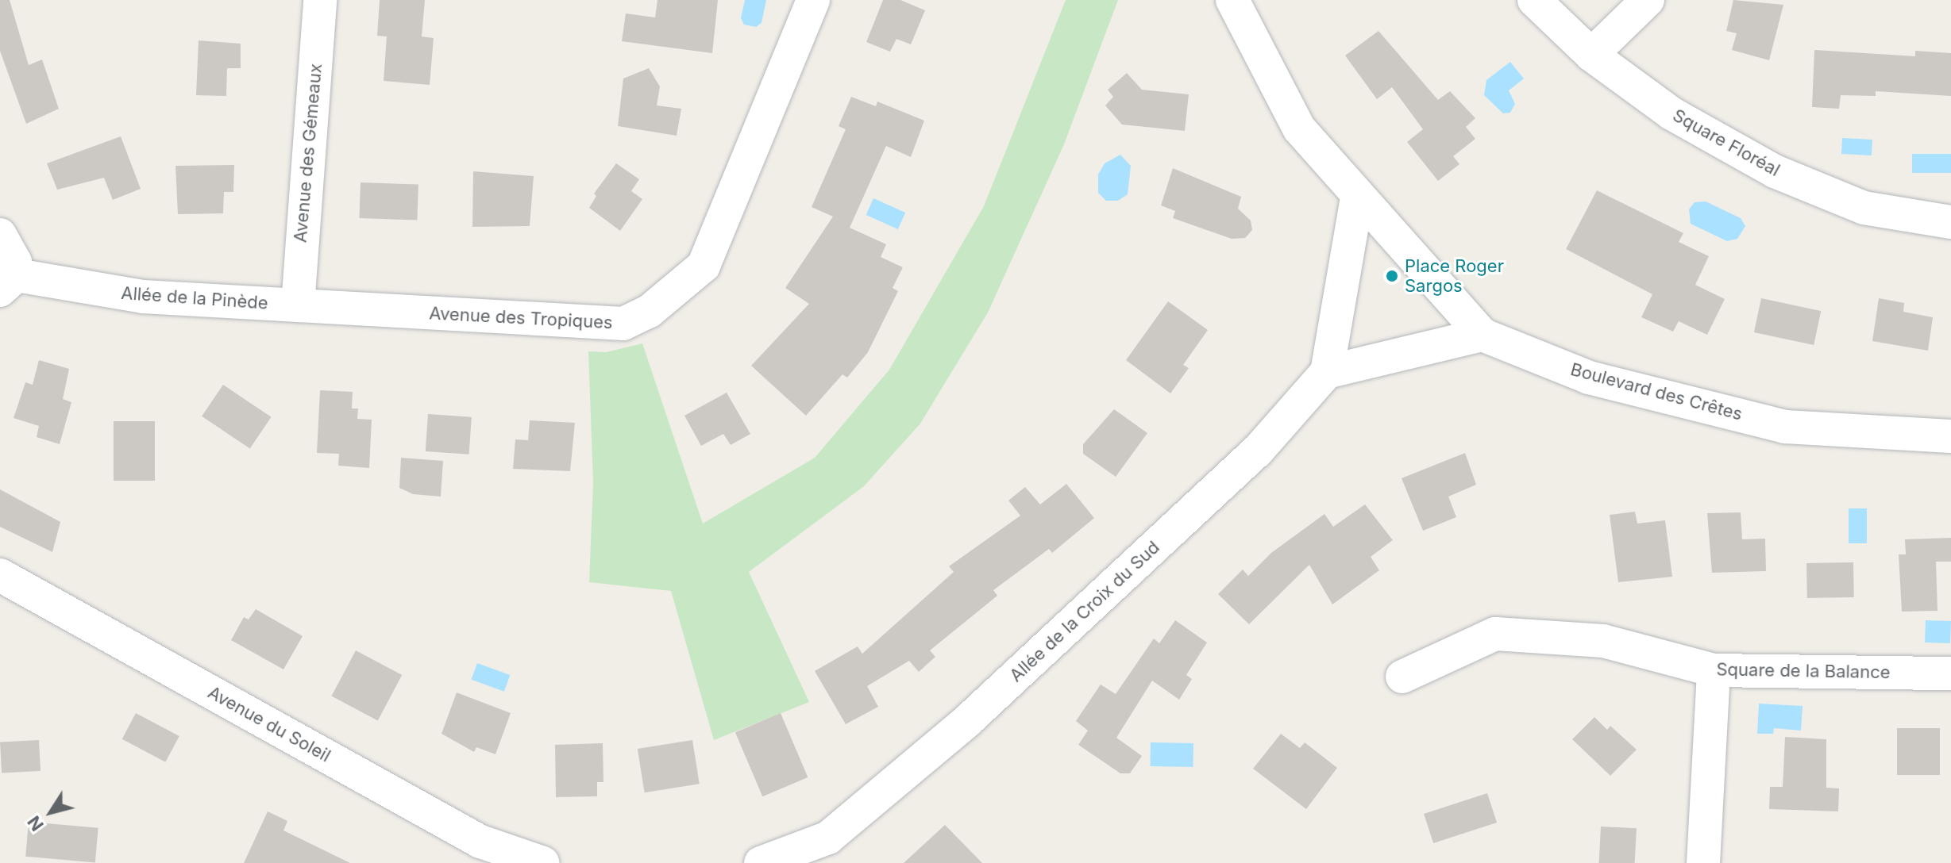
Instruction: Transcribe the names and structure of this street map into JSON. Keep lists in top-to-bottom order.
{
  "streets": {
    "street": [
      "Square Floréal",
      "Avenue des Gémeaux",
      "Allée de la Pinède",
      "Avenue des Tropiques",
      "Boulevard des Crêtes",
      "Allée de la Croix du Sud",
      "Square de la Balance",
      "Avenue du Soleil"
    ]
  },
  "crossings": [
    ["Avenue des Gémeaux", "Allée de la Pinède"],
    ["Avenue des Gémeaux", "Avenue des Tropiques"],
    ["Allée de la Pinède", "Avenue des Tropiques"]
  ],
  "places": ["Place Roger Sargos"],
  "north": "bottom left"
}
